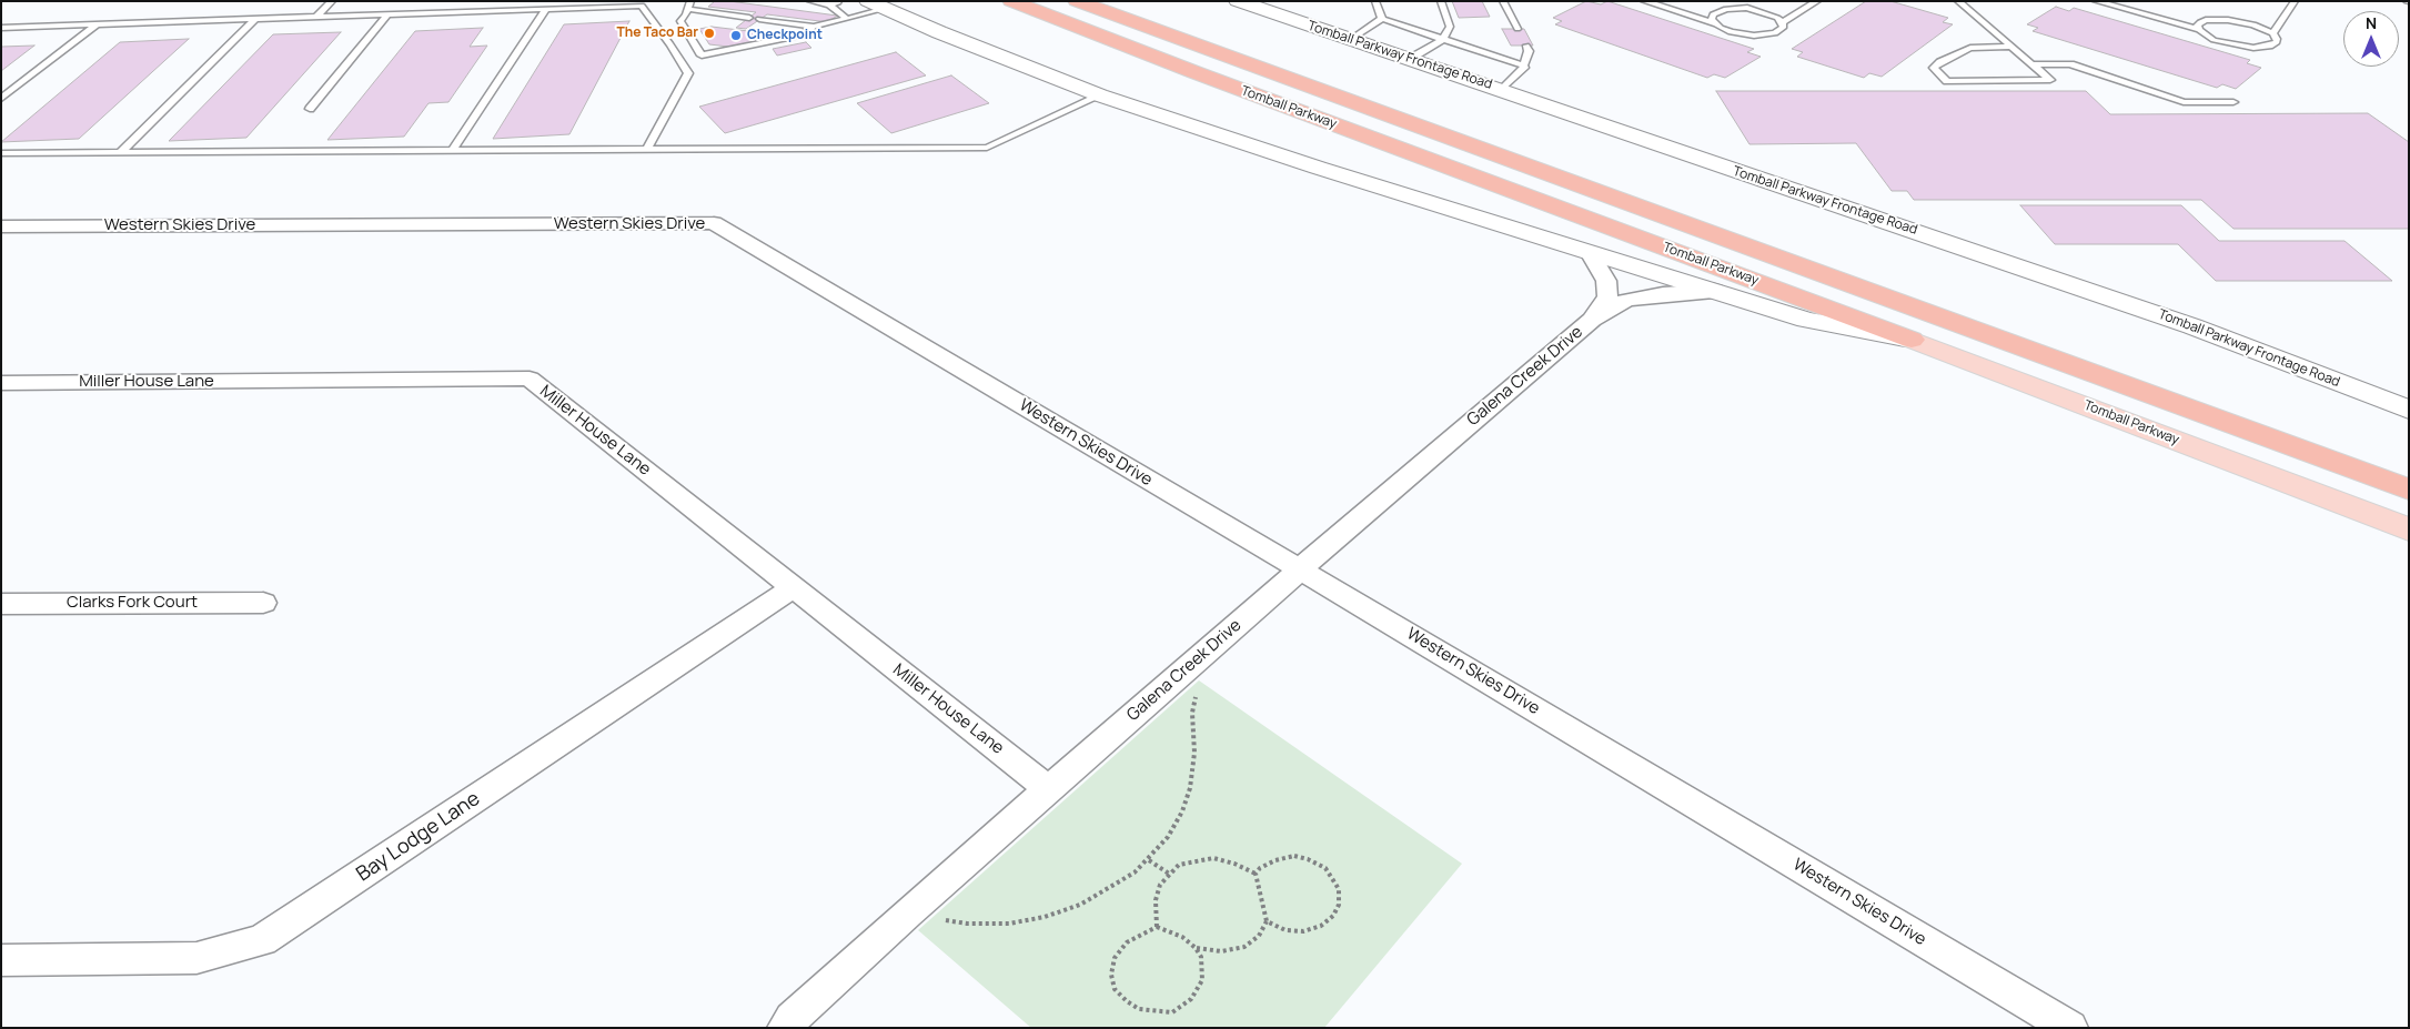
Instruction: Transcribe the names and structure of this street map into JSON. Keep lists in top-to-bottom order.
{
  "streets": {
    "highway": ["Tomball Parkway"],
    "main road": ["Tomball Parkway Frontage Road"],
    "street": [
      "Western Skies Drive",
      "Galena Creek Drive",
      "Miller House Lane",
      "Clarks Fork Court",
      "Bay Lodge Lane"
    ]
  },
  "crossings": [
    ["Western Skies Drive", "Galena Creek Drive"],
    ["Galena Creek Drive", "Miller House Lane"],
    ["Miller House Lane", "Bay Lodge Lane"]
  ],
  "places": ["The Taco Bar", "Checkpoint"],
  "north": "top"
}
